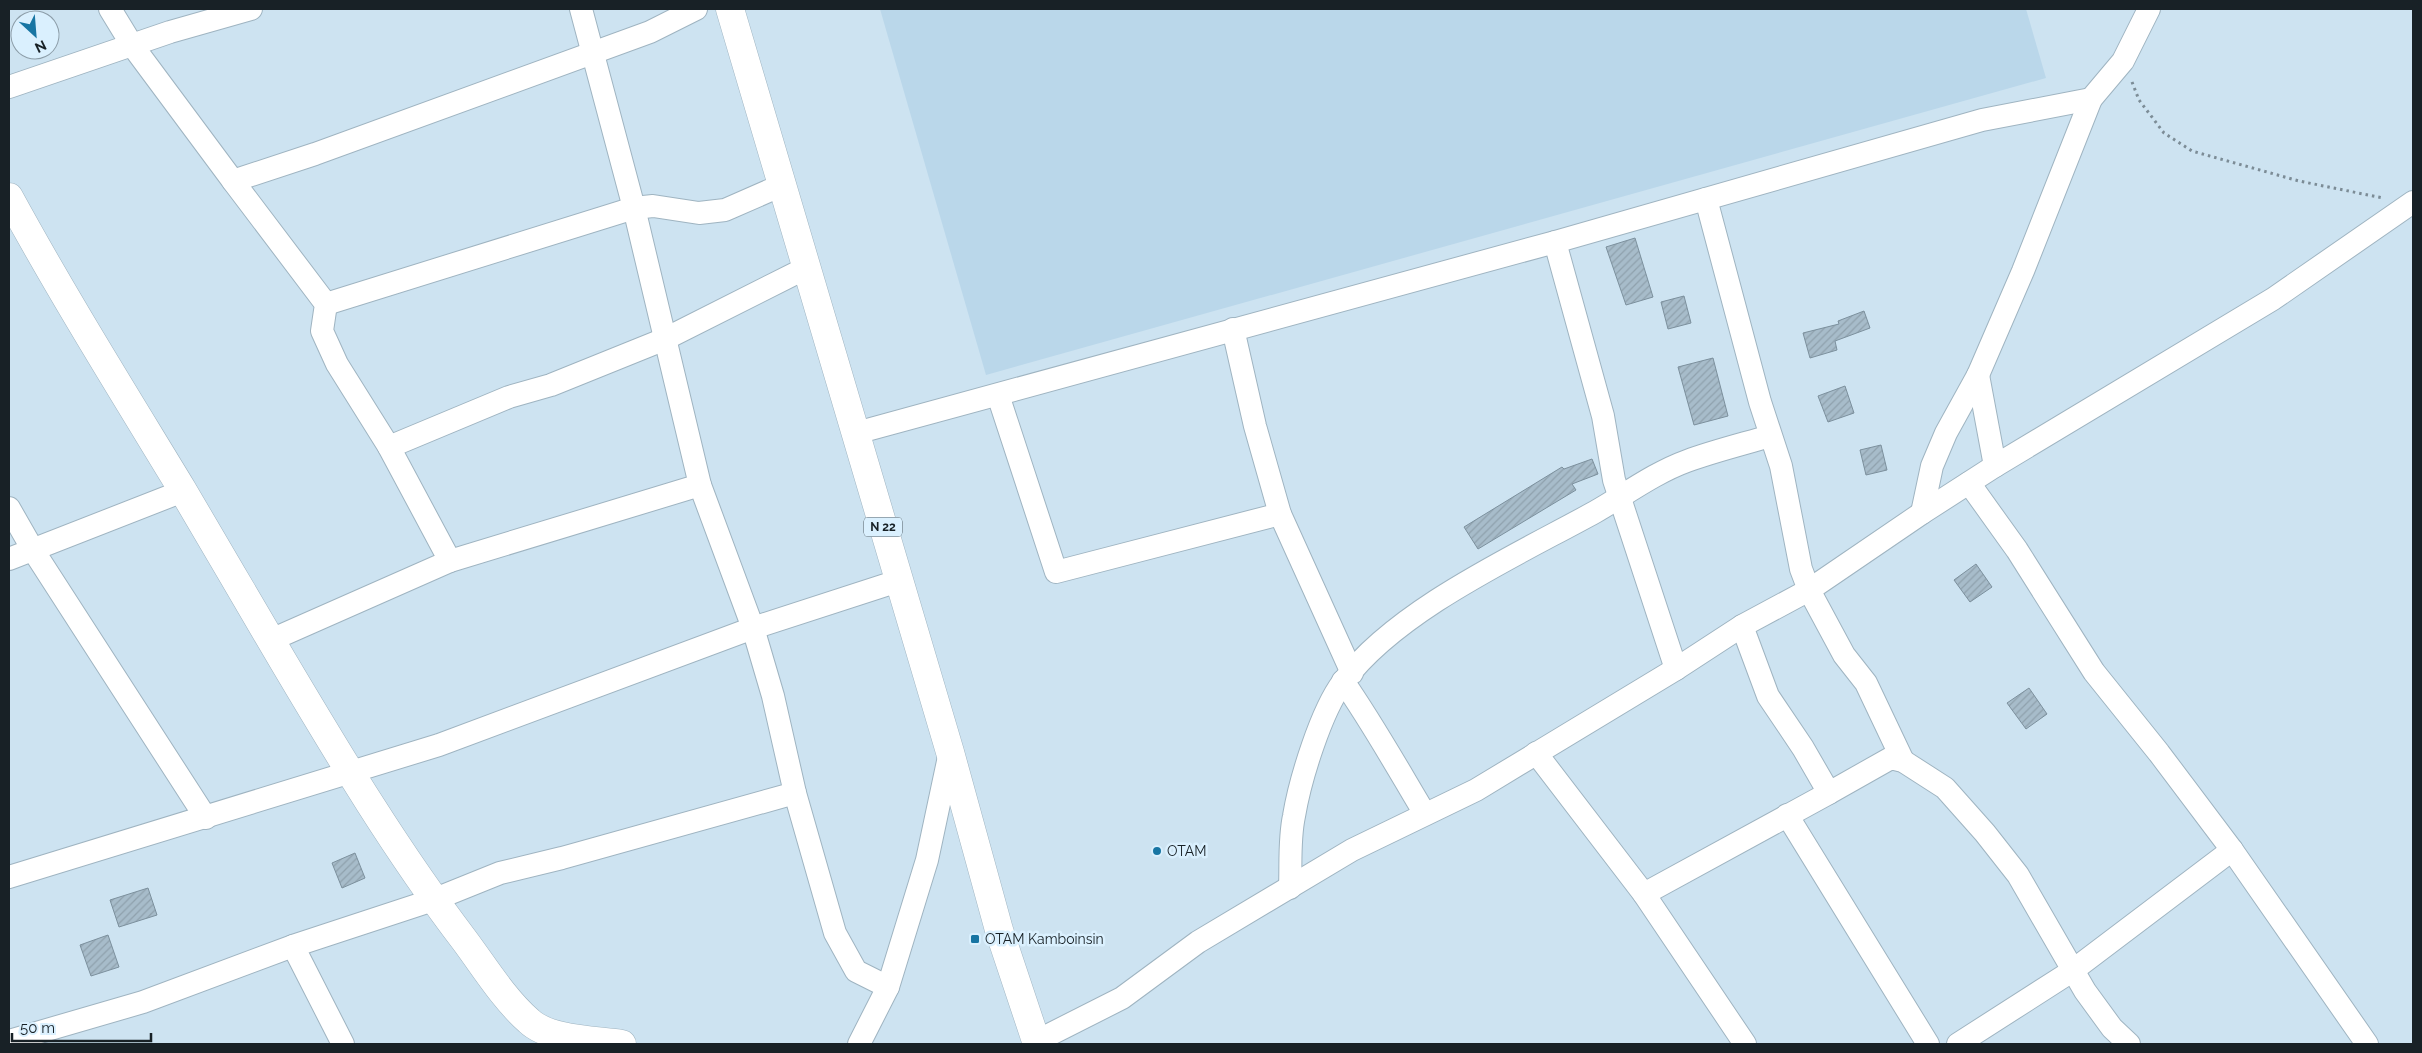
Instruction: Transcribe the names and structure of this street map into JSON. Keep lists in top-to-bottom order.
{
  "streets": {
    "main road": ["N 22"]
  },
  "places": {
    "other": ["OTAM"],
    "transit": ["OTAM Kamboinsin"]
  },
  "scale_bar": "50 m",
  "north": "bottom right"
}
